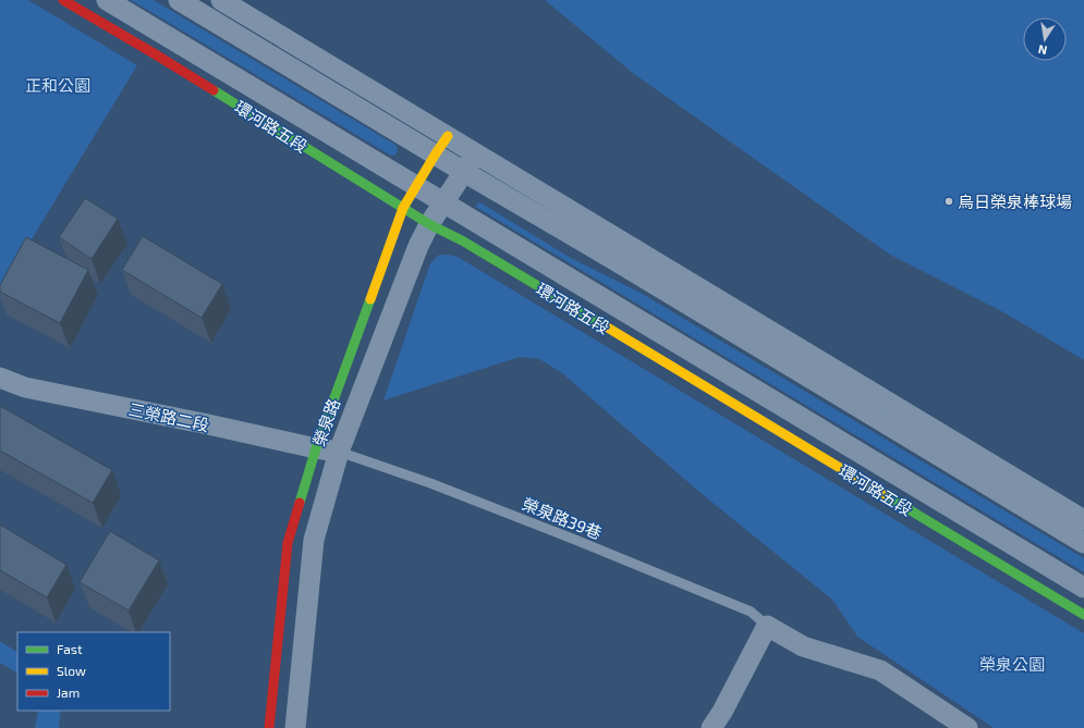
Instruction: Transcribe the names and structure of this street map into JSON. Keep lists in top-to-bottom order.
{
  "streets": {
    "street": ["環河路五段", "三榮路二段", "榮泉路"],
    "lane": ["榮泉路39巷"]
  },
  "crossings": [
    ["環河路五段", "榮泉路"],
    ["三榮路二段", "榮泉路"],
    ["三榮路二段", "榮泉路39巷"],
    ["榮泉路", "榮泉路39巷"]
  ],
  "parks": ["正和公園", "榮泉公園"],
  "places": ["烏日榮泉棒球場"],
  "legend": ["Fast", "Slow", "Jam"],
  "north": "bottom"
}
